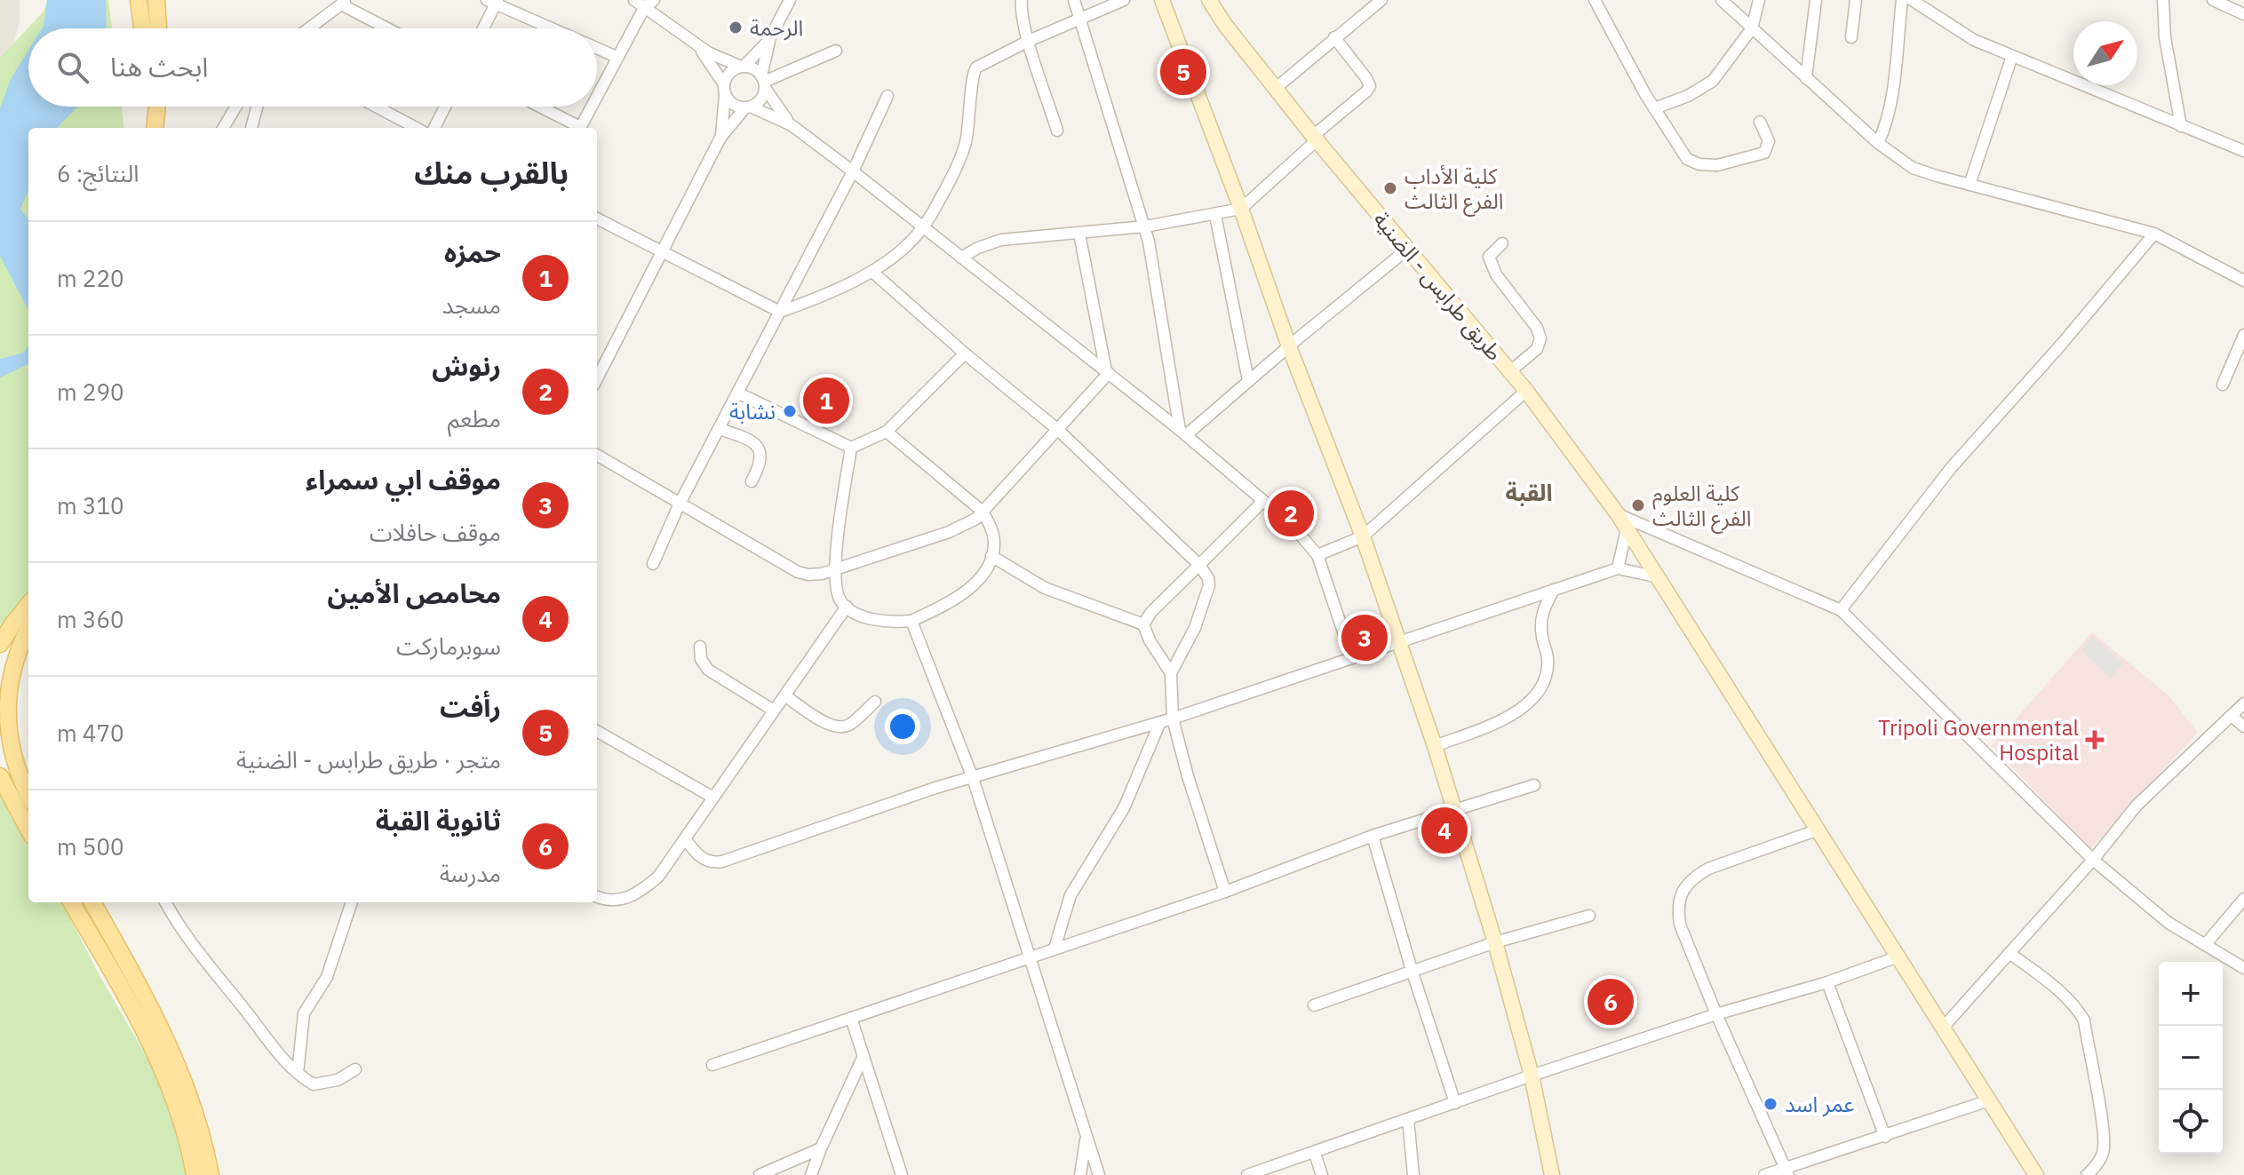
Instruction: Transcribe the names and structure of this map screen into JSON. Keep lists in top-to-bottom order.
{
  "streets": {
    "main road": ["طريق طرابس - الضنية"]
  },
  "districts": ["القبة"],
  "places": {
    "other": [
      "الرحمة",
      "كلية الأداب الفرع الثالث",
      "نشابة",
      "كلية العلوم الفرع الثالث",
      "عمر اسد"
    ],
    "health": ["Tripoli Governmental Hospital"]
  },
  "north": "top right",
  "page": {
    "search": "ابحث هنا",
    "pins": [
      "5",
      "1",
      "2",
      "3",
      "4",
      "6"
    ],
    "heading": ["بالقرب منك", "النتائج: 6"],
    "list": [
      {
        "mark": "1",
        "name": "حمزه",
        "note": "مسجد",
        "value": "220 m"
      },
      {
        "mark": "2",
        "name": "رنوش",
        "note": "مطعم",
        "value": "290 m"
      },
      {
        "mark": "3",
        "name": "موقف ابي سمراء",
        "note": "موقف حافلات",
        "value": "310 m"
      },
      {
        "mark": "4",
        "name": "محامص الأمين",
        "note": "سوبرماركت",
        "value": "360 m"
      },
      {
        "mark": "5",
        "name": "رأفت",
        "note": "متجر · طريق طرابس - الضنية",
        "value": "470 m"
      },
      {
        "mark": "6",
        "name": "ثانوية القبة",
        "note": "مدرسة",
        "value": "500 m"
      }
    ],
    "map_buttons": ["+", "−"]
  }
}
